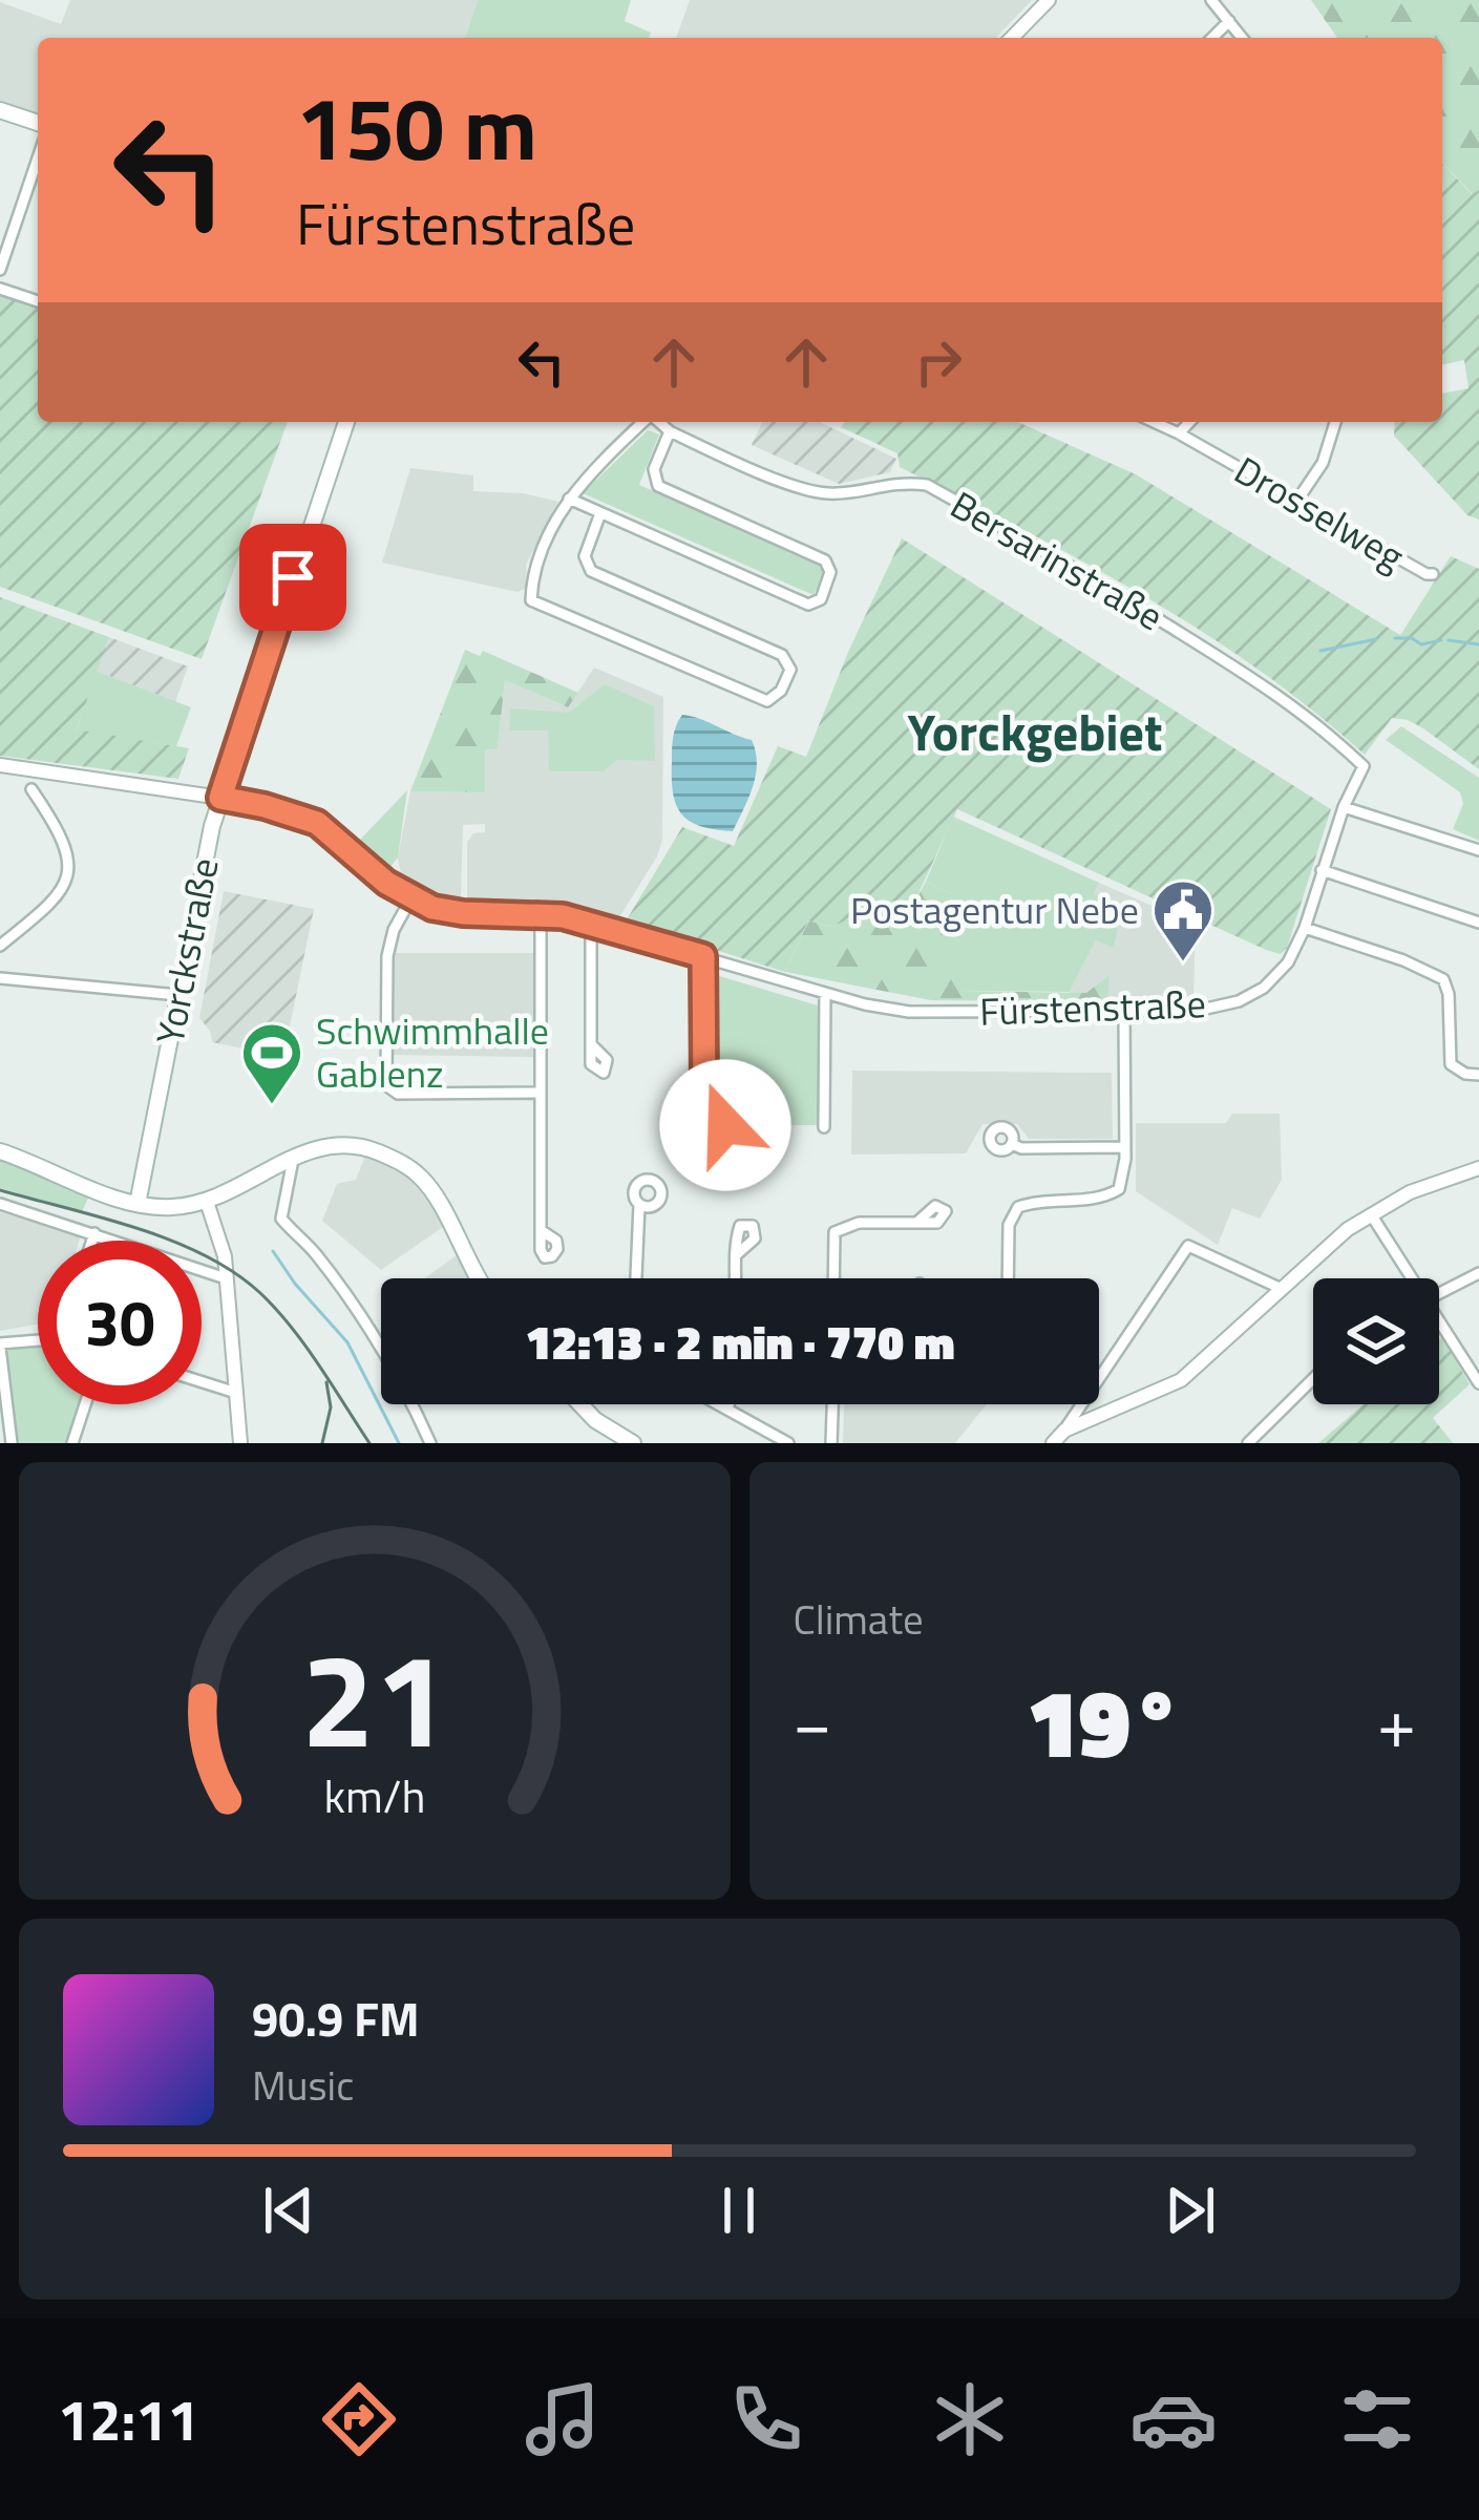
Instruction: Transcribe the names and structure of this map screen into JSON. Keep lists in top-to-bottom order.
{
  "streets": {
    "main road": ["Yorckstraße"],
    "street": ["Drosselweg", "Bersarinstraße", "Fürstenstraße"]
  },
  "crossings": [
    ["Bersarinstraße", "Fürstenstraße"],
    ["Yorckstraße", "Fürstenstraße"]
  ],
  "districts": ["Yorckgebiet"],
  "places": {
    "public building": ["Postagentur Nebe"],
    "sports": ["Schwimmhalle Gablenz"]
  },
  "page": {
    "turn": ["150 m", "Fürstenstraße"],
    "limit": "30",
    "trip": "12:13 · 2 min · 770 m",
    "tile": "Climate",
    "heat": ["−", "19°", "+"],
    "song": ["90.9 FM", "Music"],
    "tabs": "12:11",
    "gauge": ["21", "km/h"]
  }
}
